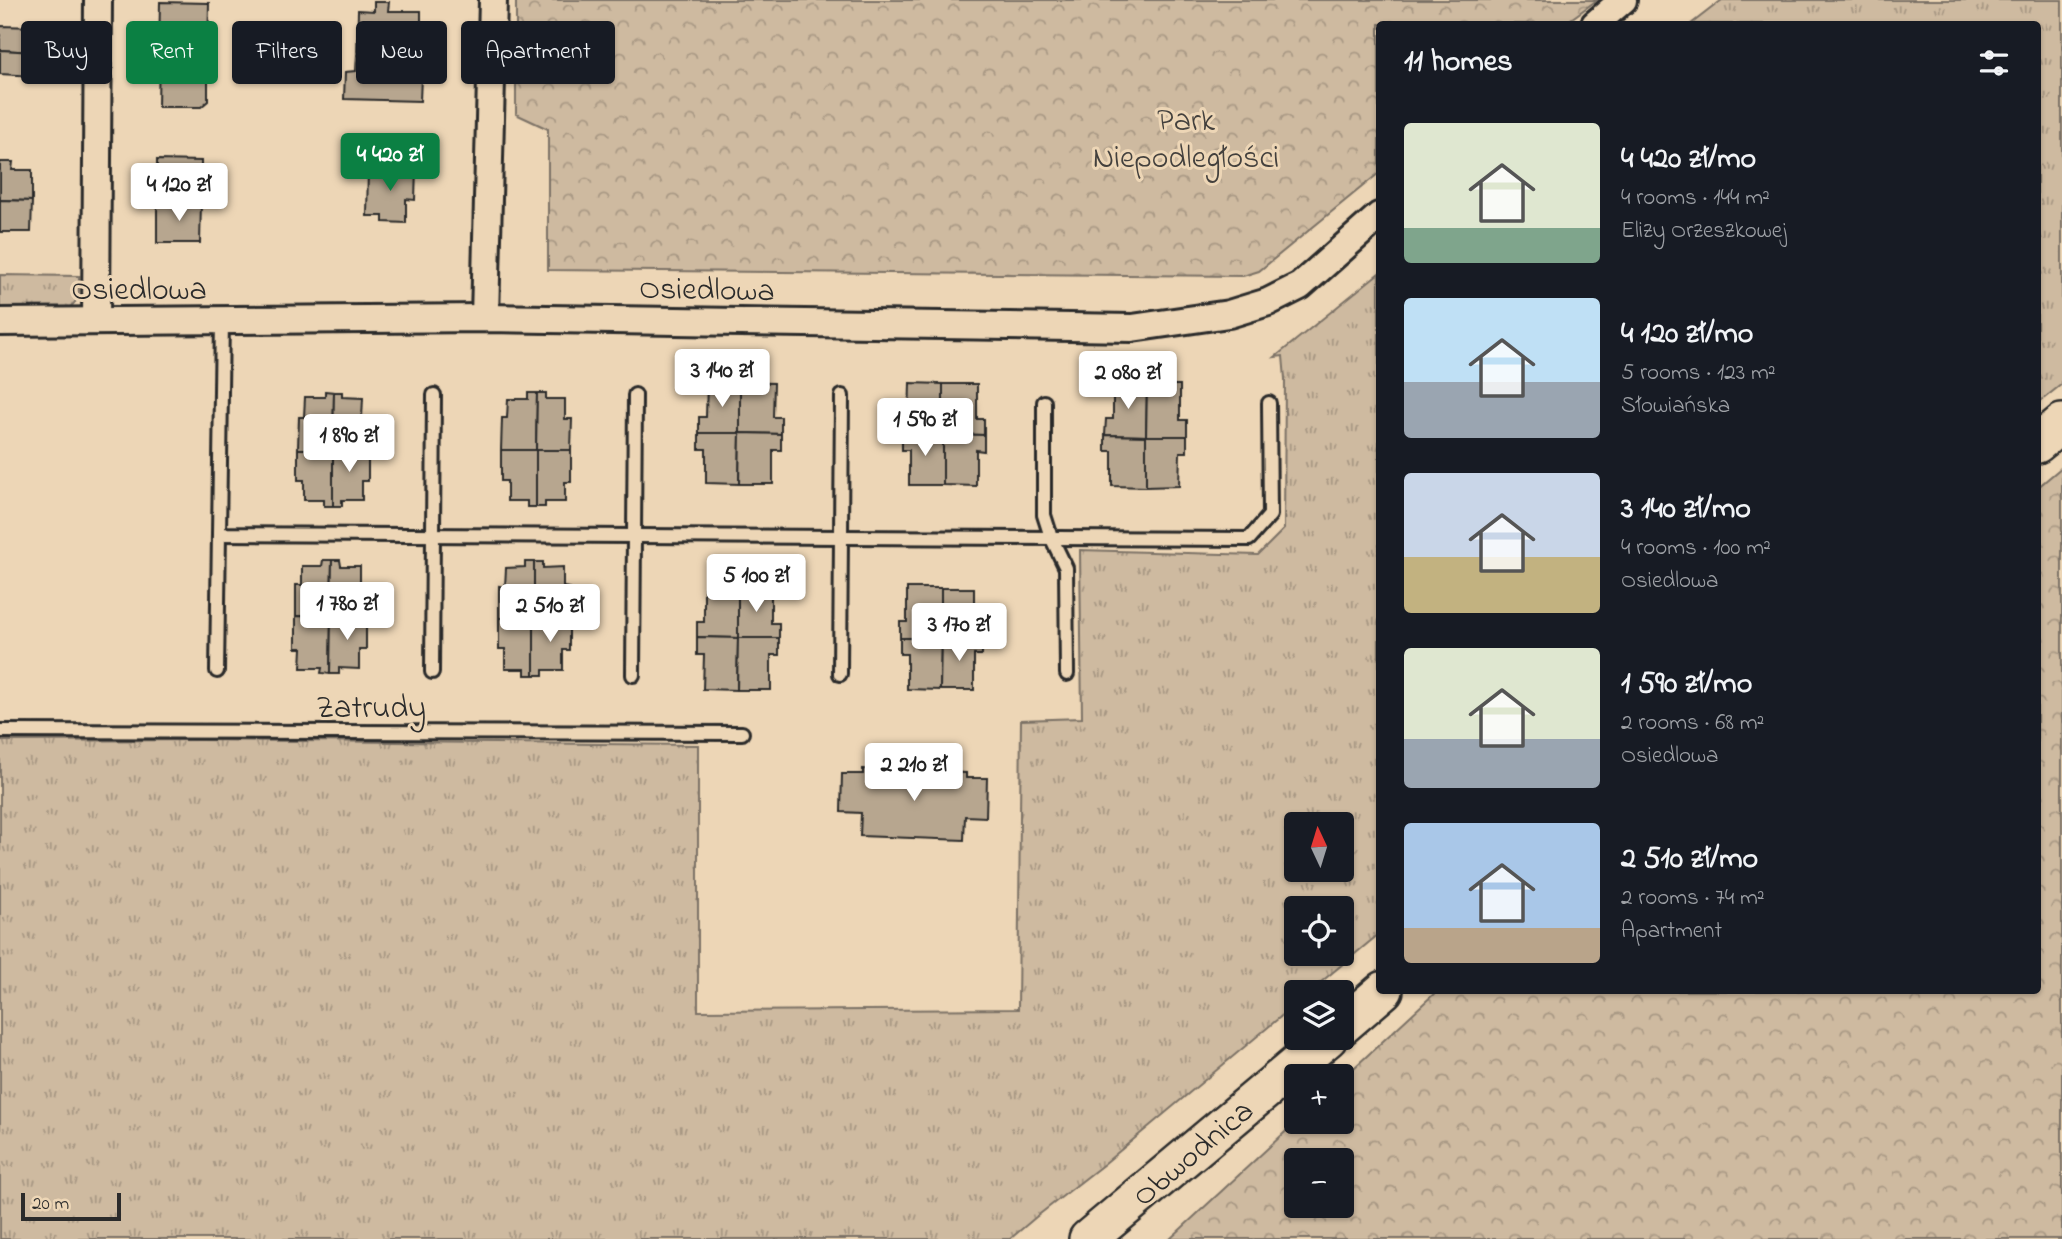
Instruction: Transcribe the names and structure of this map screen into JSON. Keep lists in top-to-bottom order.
{
  "streets": {
    "main road": ["Obwodnica"],
    "street": ["Osiedlowa"],
    "lane": ["Zatrudy"]
  },
  "parks": ["Park Niepodległości"],
  "scale_bar": "20 m",
  "north": "top",
  "page": {
    "chip": [
      "Buy",
      "Rent",
      "Filters",
      "New",
      "Apartment"
    ],
    "heading": "11 homes",
    "list": [
      {
        "name": "4 420 zł/mo",
        "note": "4 rooms · 144 m² · Elizy Orzeszkowej"
      },
      {
        "name": "4 120 zł/mo",
        "note": "5 rooms · 123 m² · Słowiańska"
      },
      {
        "name": "3 140 zł/mo",
        "note": "4 rooms · 100 m² · Osiedlowa"
      },
      {
        "name": "1 590 zł/mo",
        "note": "2 rooms · 68 m² · Osiedlowa"
      },
      {
        "name": "2 510 zł/mo",
        "note": "2 rooms · 74 m² · Apartment"
      }
    ],
    "price": [
      "4 420 zł",
      "4 120 zł",
      "3 140 zł",
      "2 080 zł",
      "1 590 zł",
      "1 890 zł",
      "5 100 zł",
      "1 780 zł",
      "2 510 zł",
      "3 170 zł",
      "2 210 zł"
    ],
    "map_buttons": ["+", "−"],
    "scale": "20 m"
  }
}
